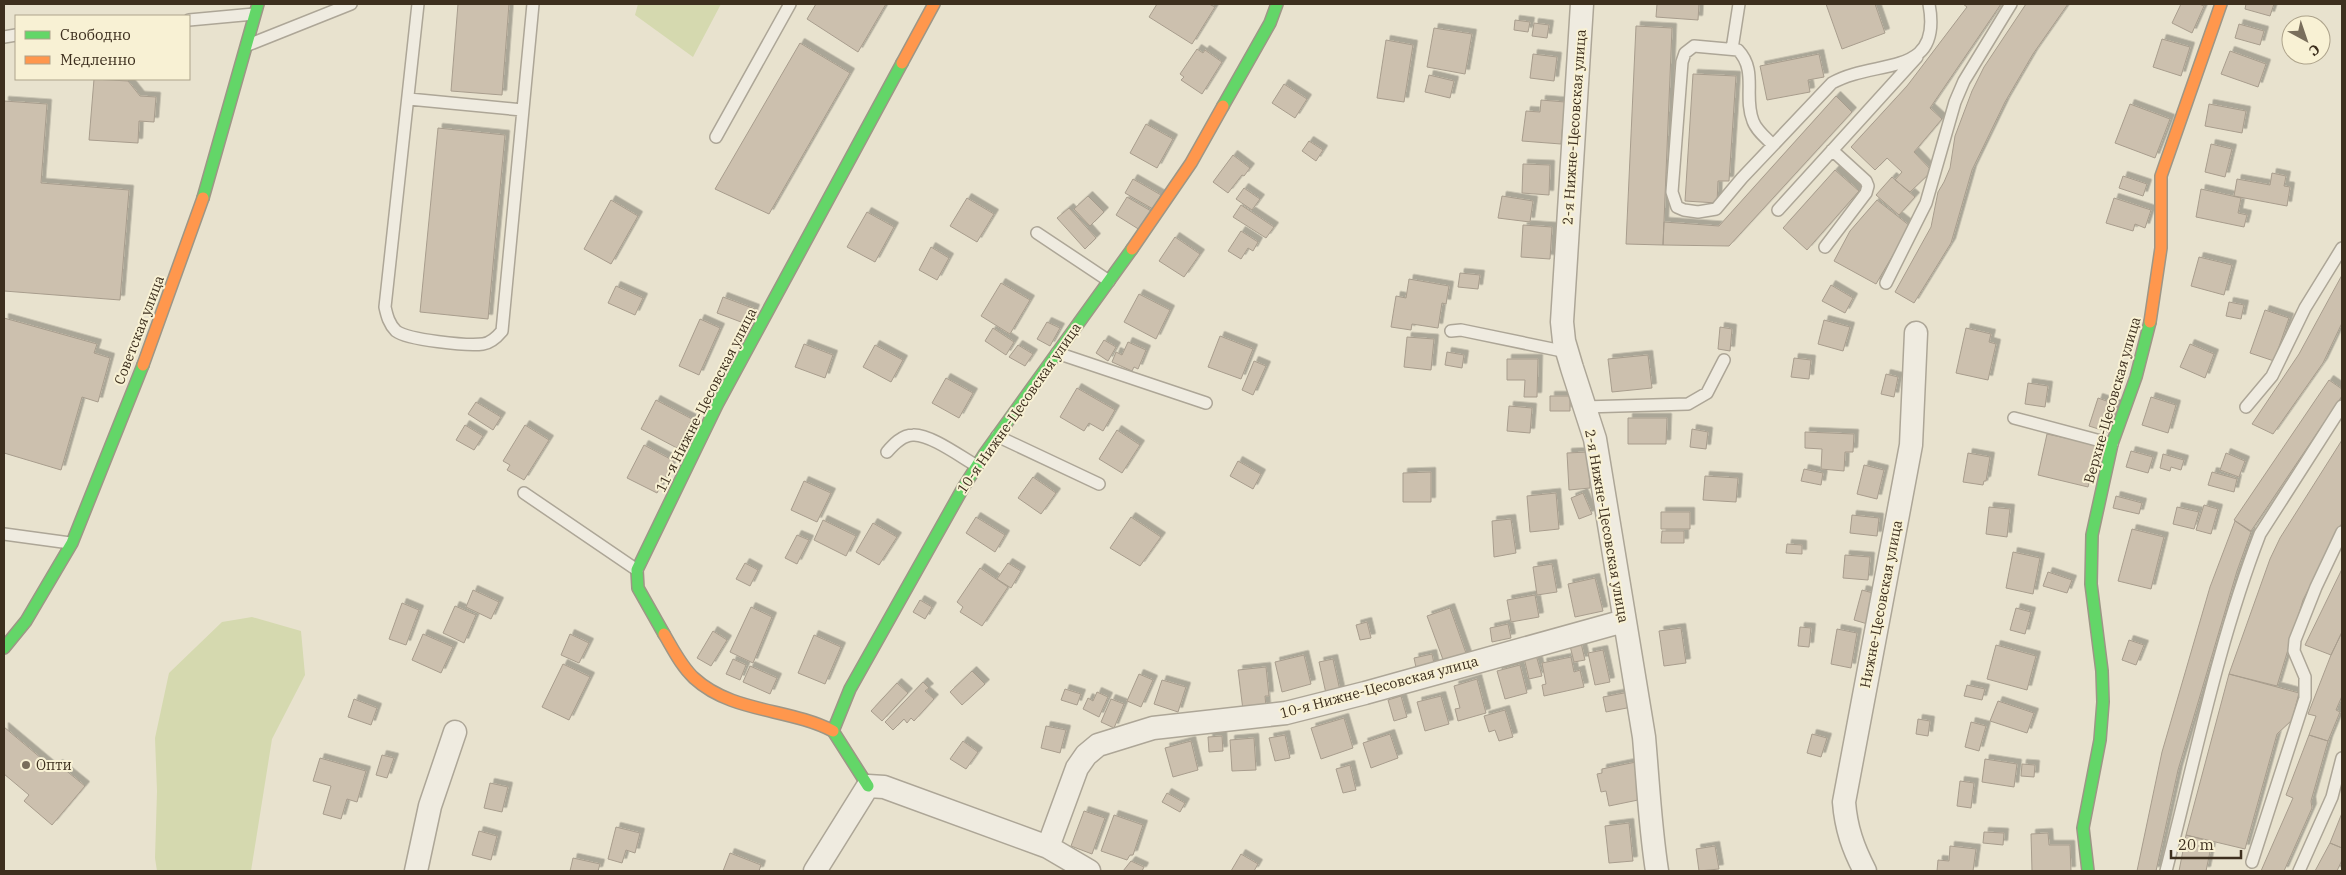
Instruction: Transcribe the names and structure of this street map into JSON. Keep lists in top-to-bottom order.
{
  "streets": {
    "street": [
      "2-я Нижне-Цесовская улица",
      "Советская улица",
      "11-я Нижне-Цесовская улица",
      "Верхне-Цесовская улица",
      "10-я Нижне-Цесовская улица",
      "Нижне-Цесовская улица"
    ]
  },
  "crossings": [
    ["2-я Нижне-Цесовская улица", "10-я Нижне-Цесовская улица"]
  ],
  "places": ["Опти"],
  "legend": ["Свободно", "Медленно"],
  "scale_bar": "20 m",
  "north": "bottom right"
}
